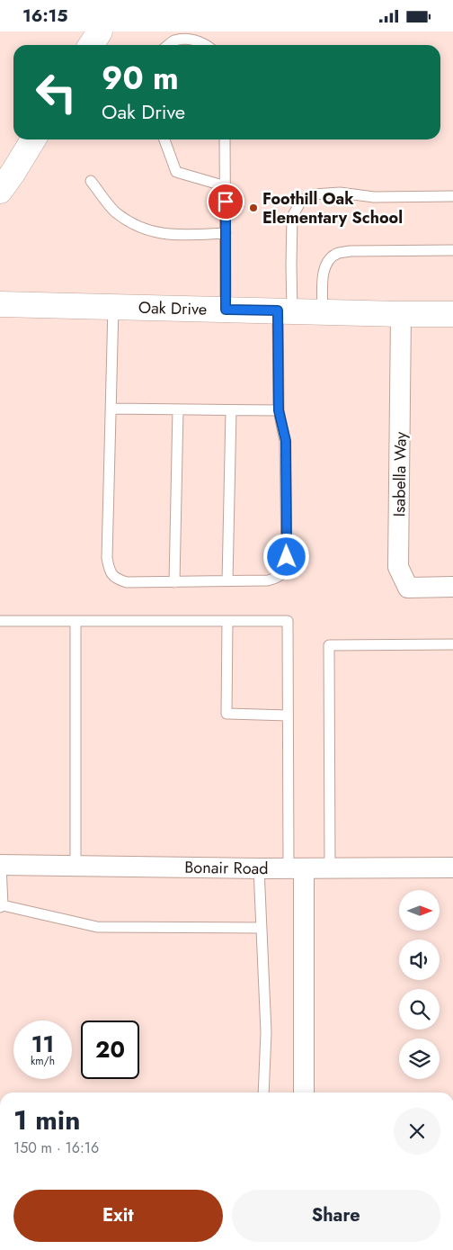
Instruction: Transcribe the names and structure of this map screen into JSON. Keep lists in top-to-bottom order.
{
  "streets": {
    "street": ["Oak Drive", "Isabella Way", "Bonair Road"]
  },
  "crossings": [
    ["Oak Drive", "Isabella Way"]
  ],
  "places": ["Foothill Oak Elementary School"],
  "north": "right",
  "page": {
    "status": "16:15",
    "turn": ["90 m", "Oak Drive"],
    "speed": "11 km/h",
    "limit": "20",
    "heading": ["1 min", "150 m · 16:16"],
    "buttons": ["Exit", "Share"]
  }
}
